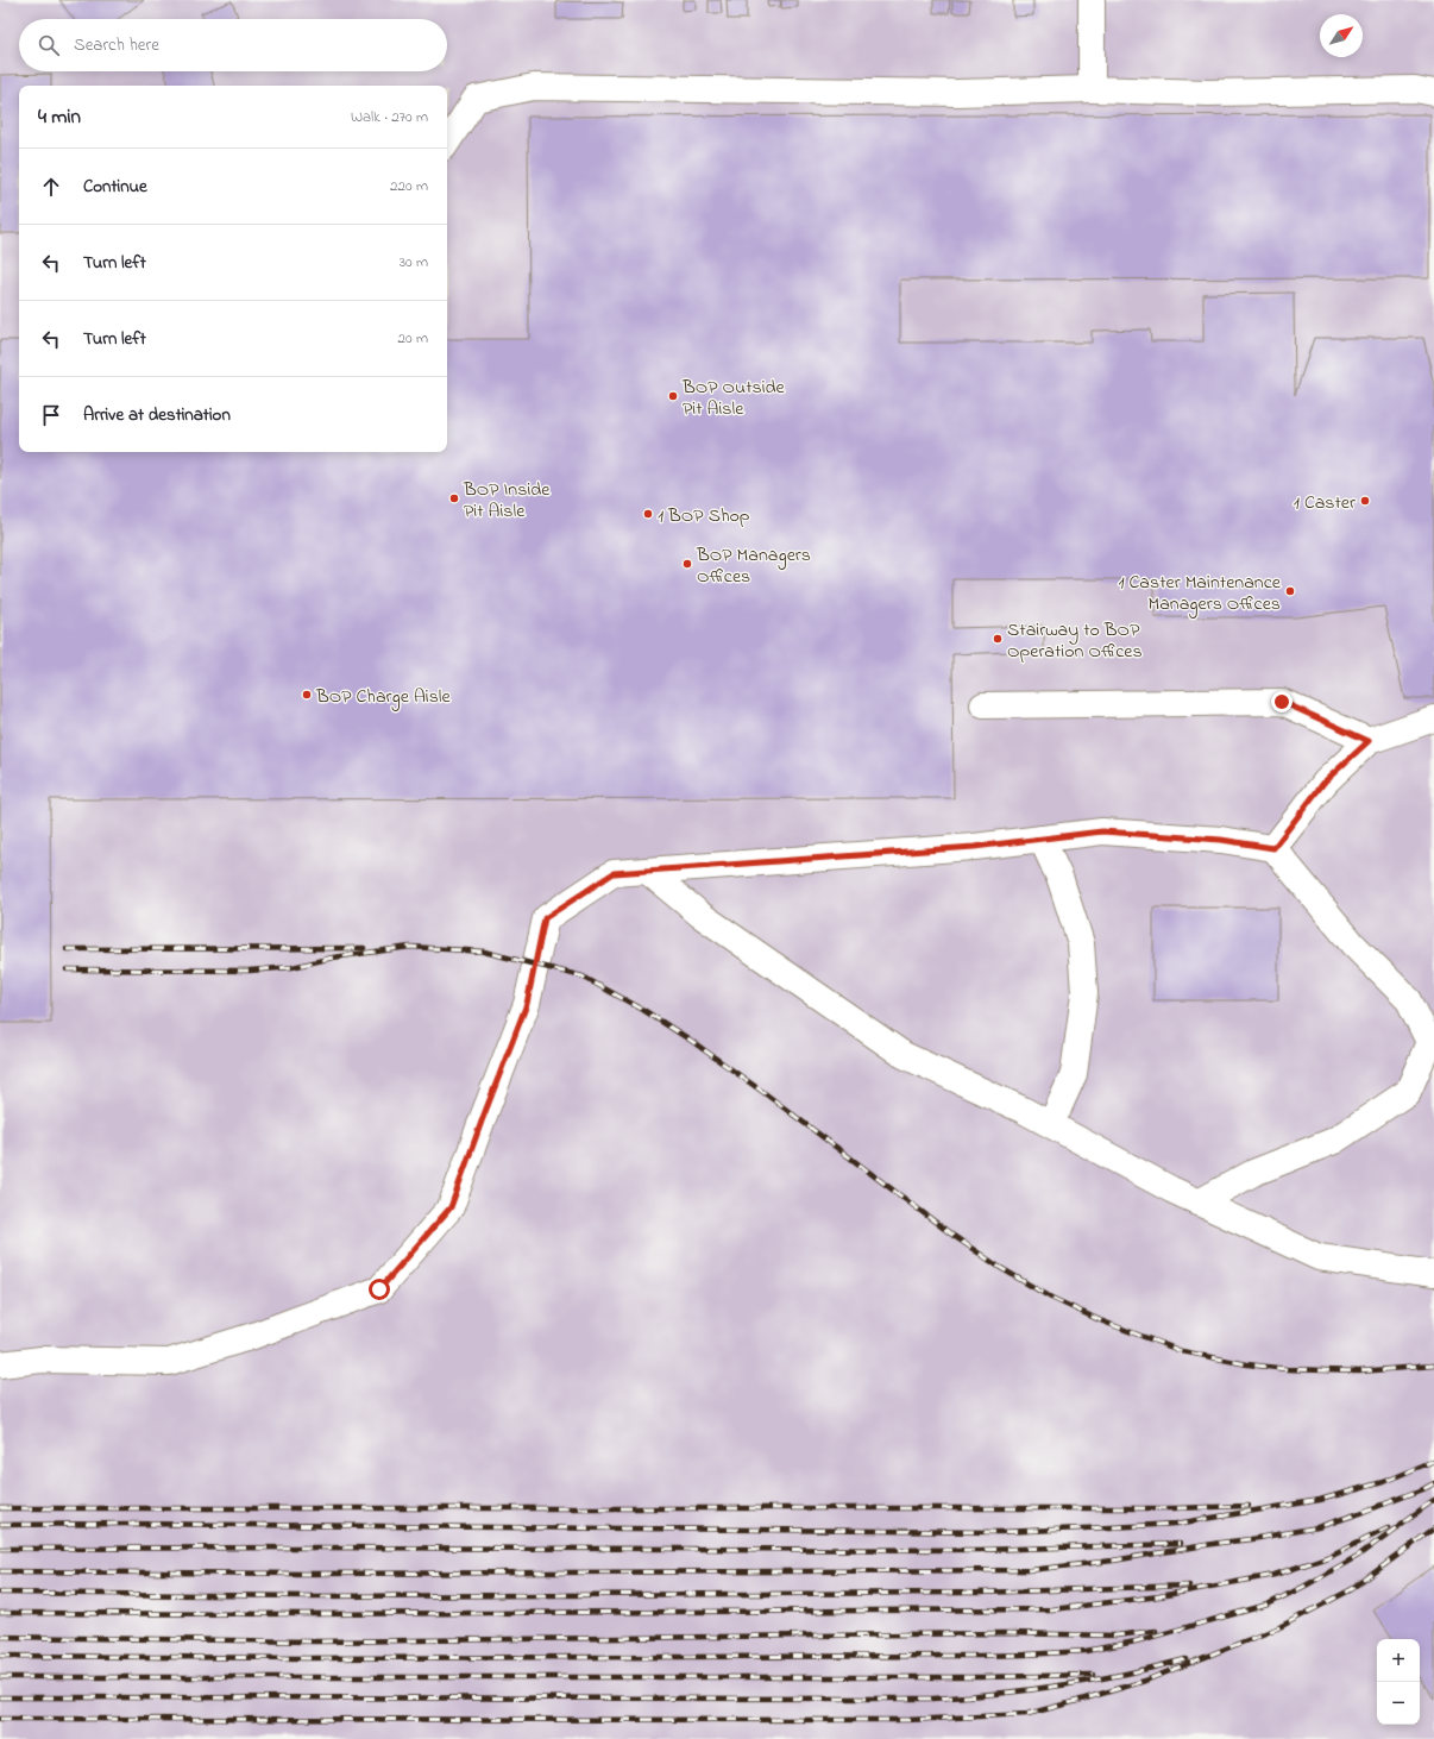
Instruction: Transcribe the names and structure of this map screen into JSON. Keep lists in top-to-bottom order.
{
  "places": [
    "BOP Outside Pit Aisle",
    "BOP Inside Pit Aisle",
    "1 Caster",
    "1 BOP Shop",
    "BOP Managers Offices",
    "1 Caster Maintenance Managers Offices",
    "Stairway to BOP Operation Offices",
    "BOP Charge Aisle"
  ],
  "north": "top right",
  "page": {
    "search": "Search here",
    "heading": ["4 min", "Walk · 270 m"],
    "list": [
      ["Continue", "220 m"],
      ["Turn left", "30 m"],
      ["Turn left", "20 m"],
      "Arrive at destination"
    ],
    "map_buttons": ["+", "−"]
  }
}
